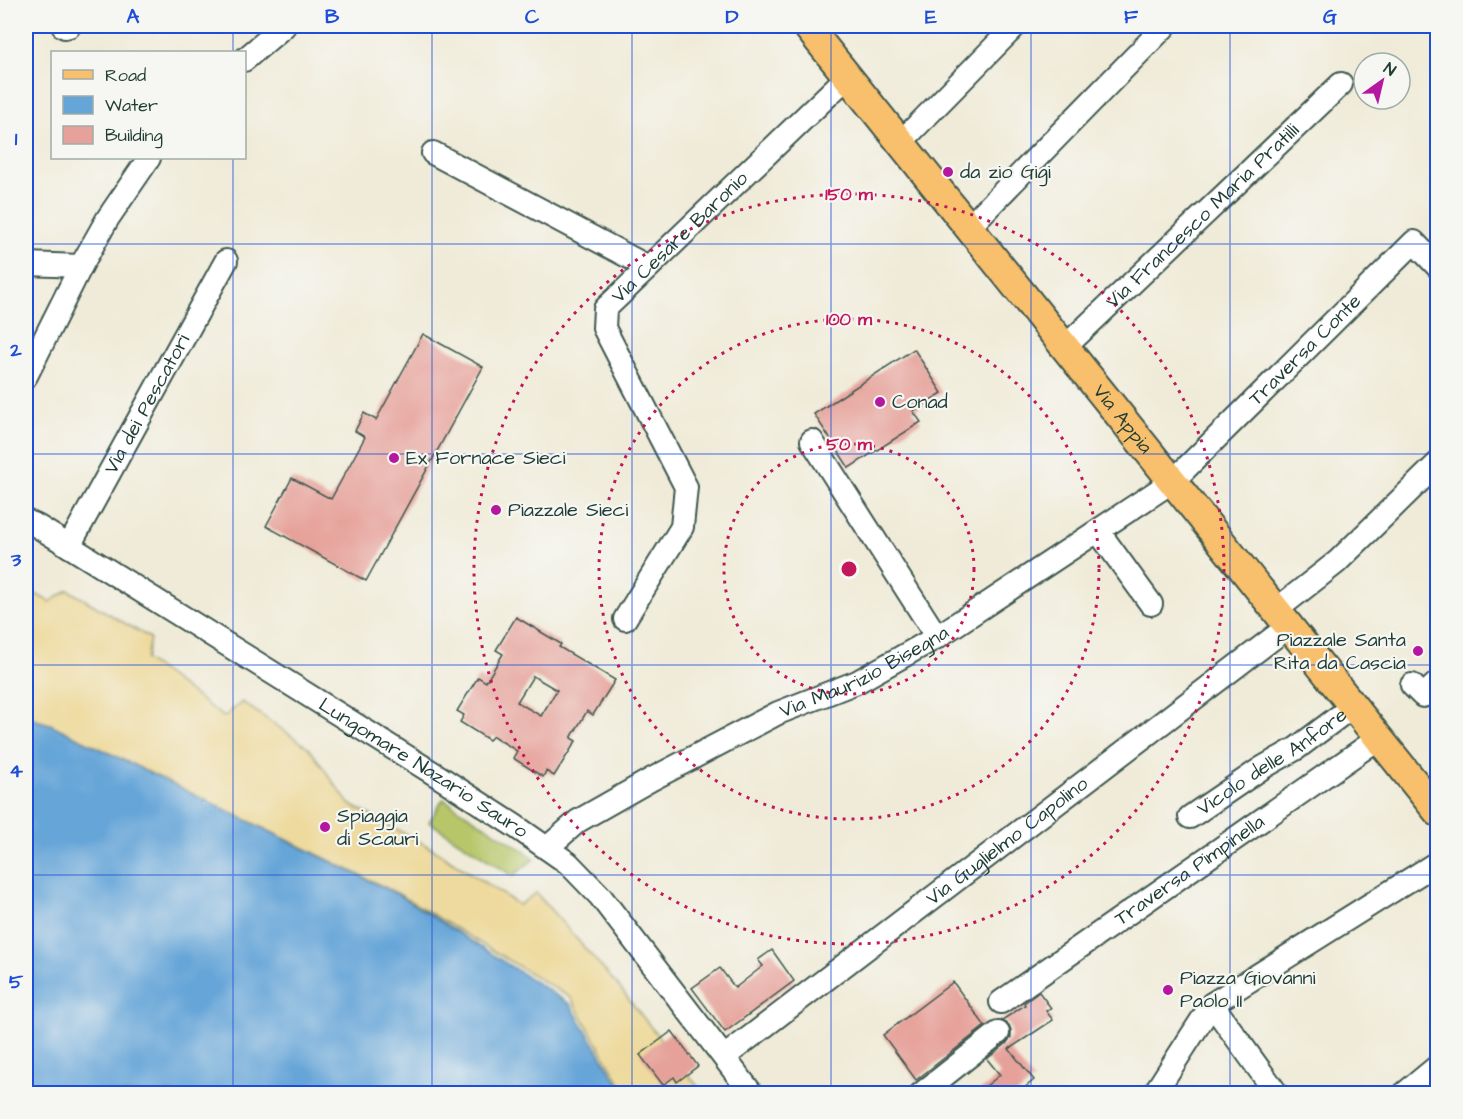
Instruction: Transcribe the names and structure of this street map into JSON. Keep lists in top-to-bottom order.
{
  "streets": {
    "main road": ["Via Appia"],
    "street": [
      "Via Francesco Maria Pratilli",
      "Via Cesare Baronio",
      "Traversa Conte",
      "Via dei Pescatori",
      "Via Maurizio Bisegna",
      "Vicolo delle Anfore",
      "Lungomare Nazario Sauro",
      "Via Guglielmo Capolino",
      "Traversa Pimpinella"
    ]
  },
  "crossings": [
    ["Via Francesco Maria Pratilli", "Via Appia"],
    ["Via Cesare Baronio", "Via Appia"],
    ["Traversa Conte", "Via Appia"],
    ["Traversa Conte", "Via Maurizio Bisegna"],
    ["Via dei Pescatori", "Lungomare Nazario Sauro"],
    ["Via Appia", "Via Maurizio Bisegna"],
    ["Via Appia", "Vicolo delle Anfore"],
    ["Via Appia", "Via Guglielmo Capolino"],
    ["Via Appia", "Traversa Pimpinella"],
    ["Via Maurizio Bisegna", "Lungomare Nazario Sauro"],
    ["Lungomare Nazario Sauro", "Via Guglielmo Capolino"]
  ],
  "places": [
    "da zio Gigi",
    "Conad",
    "Ex Fornace Sieci",
    "Piazzale Sieci",
    "Piazzale Santa Rita da Cascia",
    "Spiaggia di Scauri",
    "Piazza Giovanni Paolo II"
  ],
  "legend": ["Road", "Water", "Building"],
  "north": "top right",
  "grid": {
    "columns": [
      "A",
      "B",
      "C",
      "D",
      "E",
      "F",
      "G"
    ],
    "rows": [
      "1",
      "2",
      "3",
      "4",
      "5"
    ]
  },
  "rings": ["150 m", "100 m", "50 m"]
}
